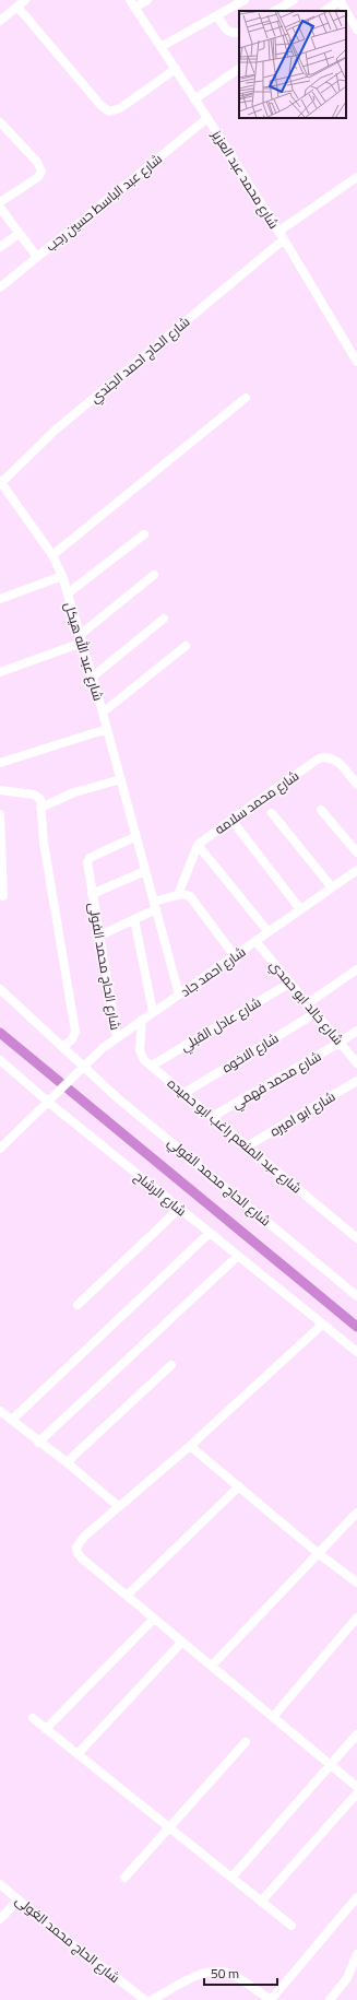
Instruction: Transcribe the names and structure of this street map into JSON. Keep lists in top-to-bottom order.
{
  "streets": {
    "street": [
      "شارع محمد عبد العزيز",
      "شارع عبد الباسط حسين رجب",
      "شارع الحاج احمد الجندي",
      "شارع عبد الله هيكل",
      "شارع محمد سلامه",
      "شارع الحاج محمد الفولى",
      "شارع احمد جاد",
      "شارع خالد ابو حمدي",
      "شارع عادل القبلي",
      "شارع الاخوه",
      "شارع محمد فهمي",
      "شارع ابو اميره",
      "شارع عبد المنعم راغب ابو حميده",
      "شارع الحاج محمد الفولي",
      "شارع الرشاح",
      "شارع الحاج محمد الغولى"
    ]
  },
  "crossings": [
    ["شارع محمد عبد العزيز", "شارع عبد الباسط حسين رجب"],
    ["شارع محمد عبد العزيز", "شارع الحاج احمد الجندي"],
    ["شارع الحاج احمد الجندي", "شارع عبد الله هيكل"],
    ["شارع عبد الله هيكل", "شارع الحاج محمد الفولى"],
    ["شارع عبد الله هيكل", "شارع احمد جاد"],
    ["شارع الحاج محمد الفولى", "شارع احمد جاد"],
    ["شارع احمد جاد", "شارع خالد ابو حمدي"],
    ["شارع احمد جاد", "شارع عبد المنعم راغب ابو حميده"],
    ["شارع احمد جاد", "شارع الحاج محمد الفولي"],
    ["شارع احمد جاد", "شارع الرشاح"],
    ["شارع خالد ابو حمدي", "شارع عادل القبلي"],
    ["شارع خالد ابو حمدي", "شارع الاخوه"],
    ["شارع خالد ابو حمدي", "شارع محمد فهمي"],
    ["شارع عادل القبلي", "شارع عبد المنعم راغب ابو حميده"],
    ["شارع الاخوه", "شارع عبد المنعم راغب ابو حميده"],
    ["شارع محمد فهمي", "شارع عبد المنعم راغب ابو حميده"],
    ["شارع ابو اميره", "شارع عبد المنعم راغب ابو حميده"]
  ],
  "scale_bar": "50 m"
}
